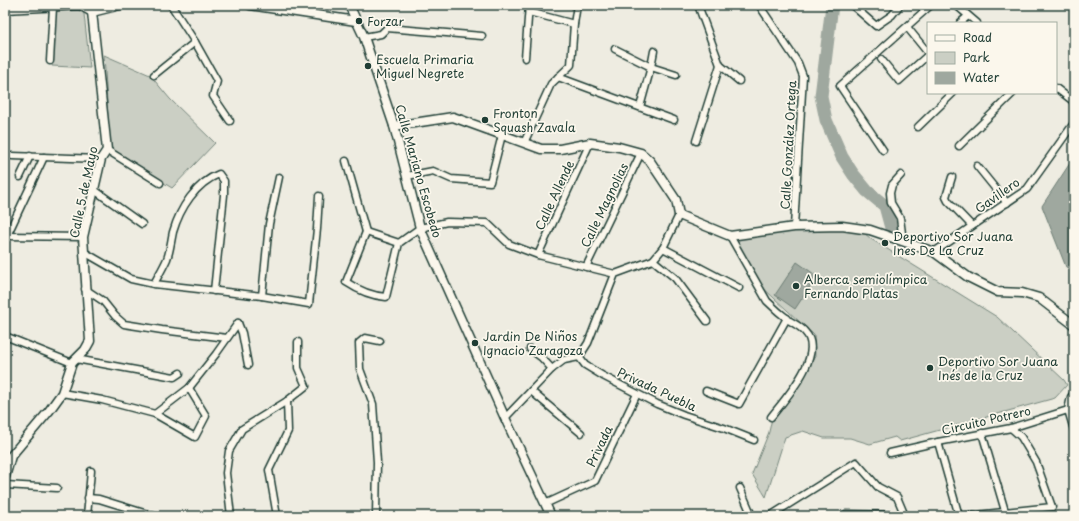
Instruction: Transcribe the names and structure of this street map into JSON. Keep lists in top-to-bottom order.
{
  "streets": {
    "street": [
      "Calle González Ortega",
      "Calle Mariano Escobedo",
      "Calle 5 de Mayo",
      "Calle Allende",
      "Gavillero",
      "Calle Magnolias",
      "Privada Puebla",
      "Circuito Potrero",
      "Privada"
    ]
  },
  "crossings": [
    ["Calle Mariano Escobedo", "Privada"],
    ["Privada Puebla", "Privada"]
  ],
  "places": [
    "Forzar",
    "Escuela Primaria Miguel Negrete",
    "Fronton Squash Zavala",
    "Deportivo Sor Juana Ines De La Cruz",
    "Alberca semiolímpica Fernando Platas",
    "Jardin De Niños Ignacio Zaragoza",
    "Deportivo Sor Juana Inés de la Cruz"
  ],
  "legend": ["Road", "Park", "Water"]
}
